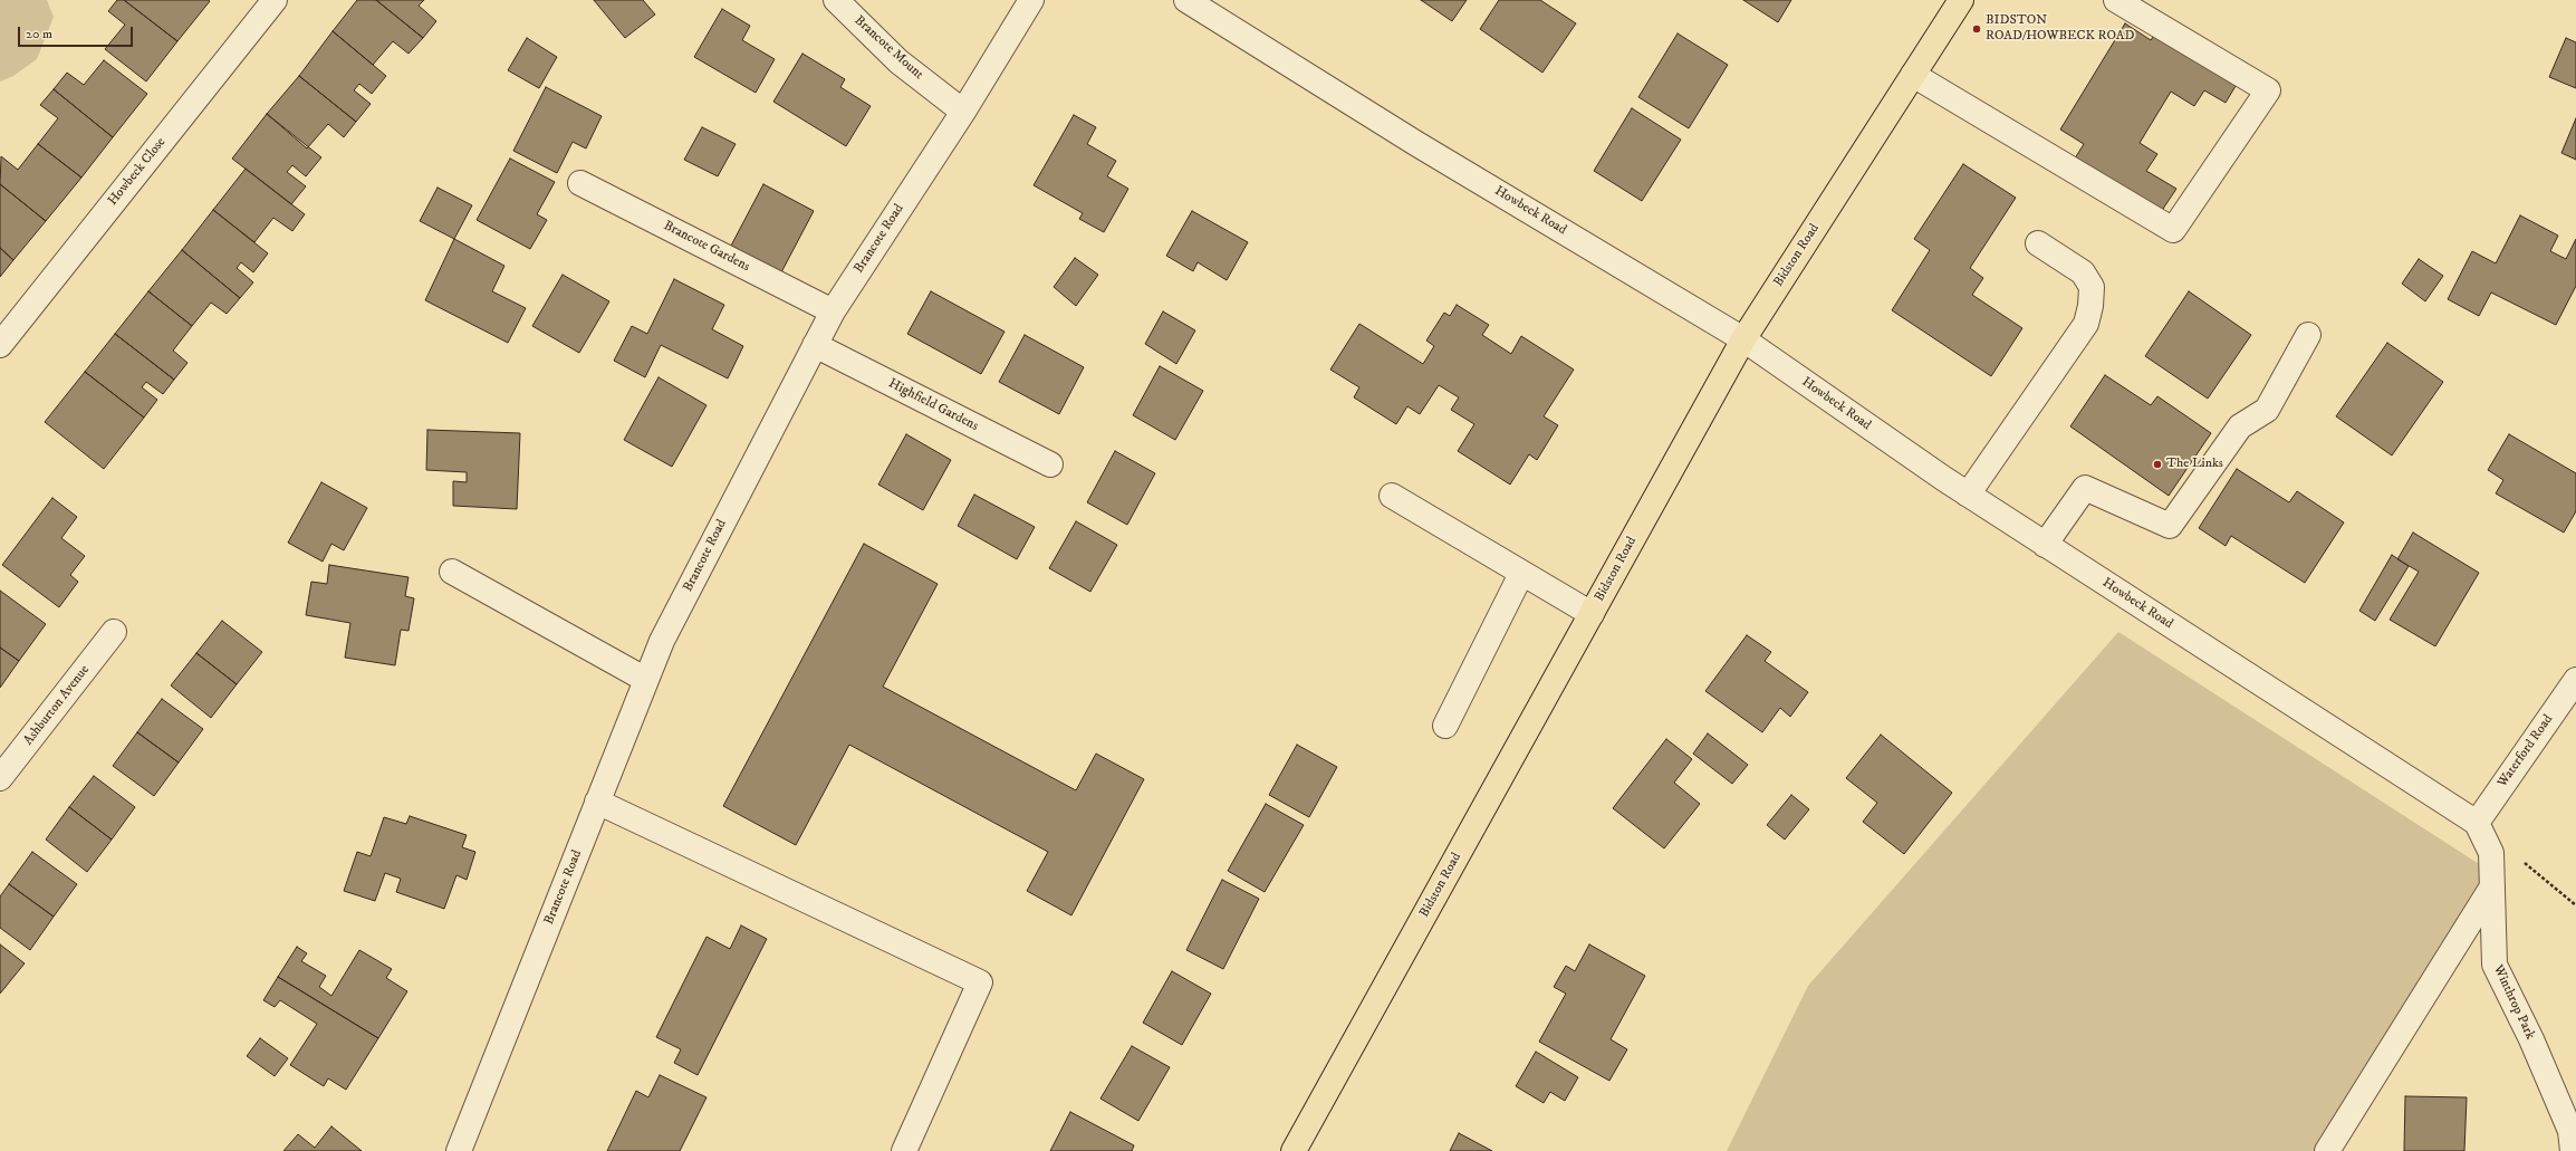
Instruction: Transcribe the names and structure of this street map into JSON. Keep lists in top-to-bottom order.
{
  "streets": {
    "main road": ["Bidston Road"],
    "street": [
      "Brancote Mount",
      "Howbeck Close",
      "Howbeck Road",
      "Brancote Road",
      "Brancote Gardens",
      "Highfield Gardens",
      "Ashburton Avenue",
      "Waterford Road",
      "Winthrop Park"
    ]
  },
  "crossings": [
    ["Brancote Mount", "Brancote Road"],
    ["Howbeck Road", "Bidston Road"],
    ["Howbeck Road", "Waterford Road"],
    ["Howbeck Road", "Winthrop Park"],
    ["Brancote Road", "Brancote Gardens"],
    ["Brancote Road", "Highfield Gardens"],
    ["Waterford Road", "Winthrop Park"]
  ],
  "places": ["BIDSTON ROAD/HOWBECK ROAD", "The Links"],
  "scale_bar": "20 m"
}
